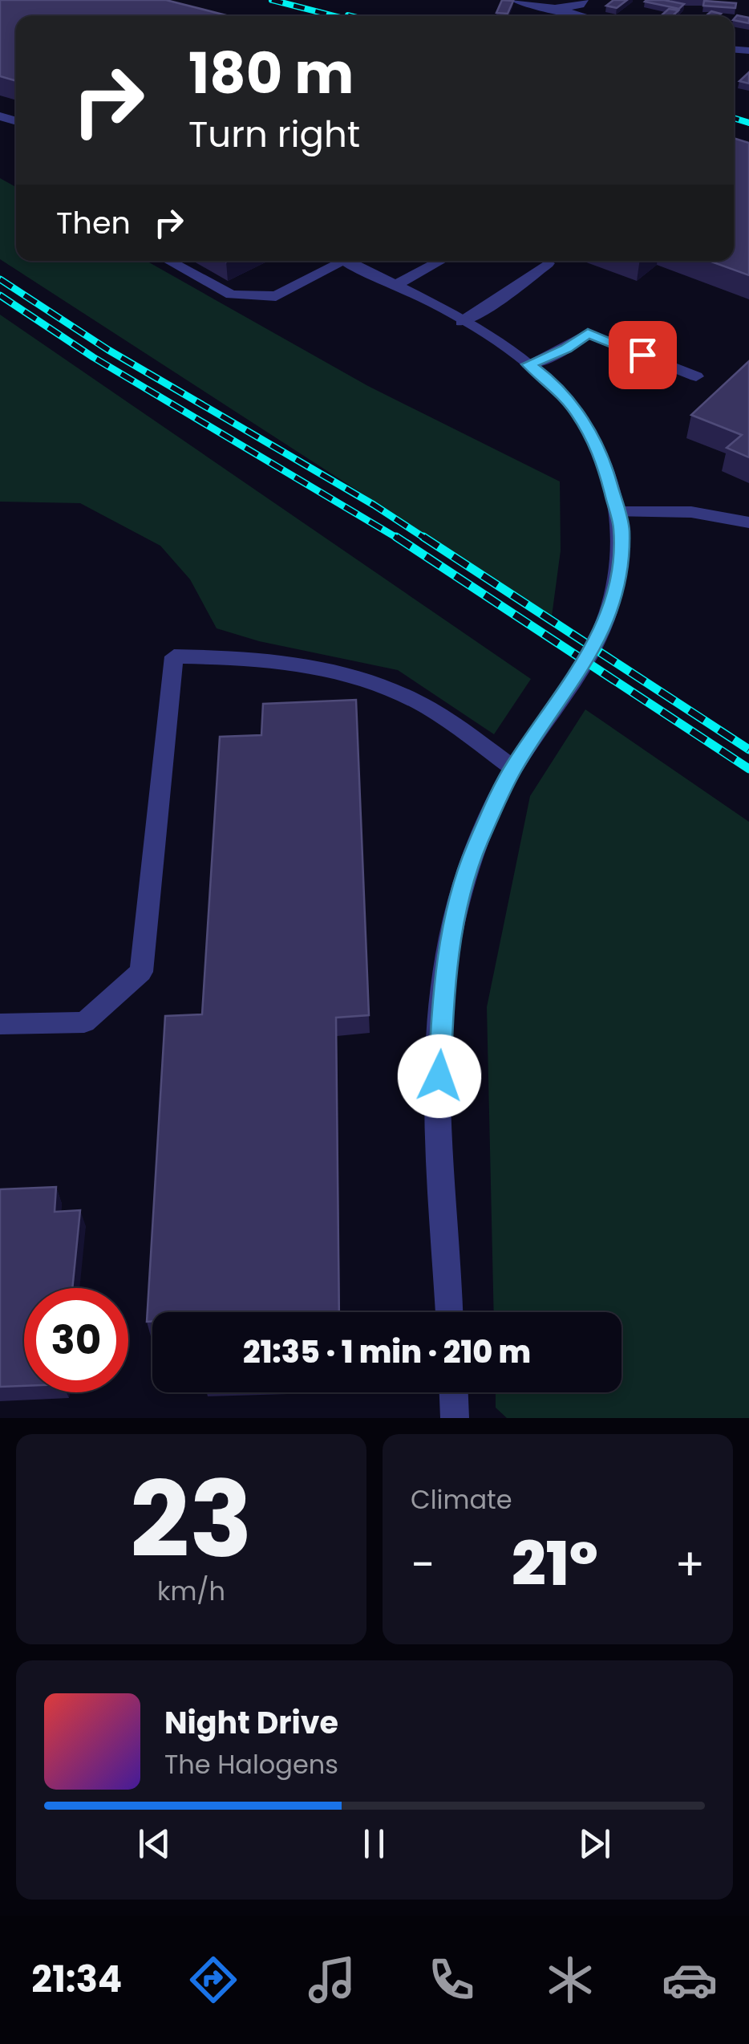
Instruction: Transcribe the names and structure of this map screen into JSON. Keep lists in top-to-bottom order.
{
  "page": {
    "turn": ["180 m", "Turn right"],
    "then": "Then",
    "limit": "30",
    "trip": "21:35 · 1 min · 210 m",
    "tile": [
      ["23", "km/h"],
      "Climate"
    ],
    "heat": ["−", "21°", "+"],
    "song": ["Night Drive", "The Halogens"],
    "tabs": "21:34"
  }
}
